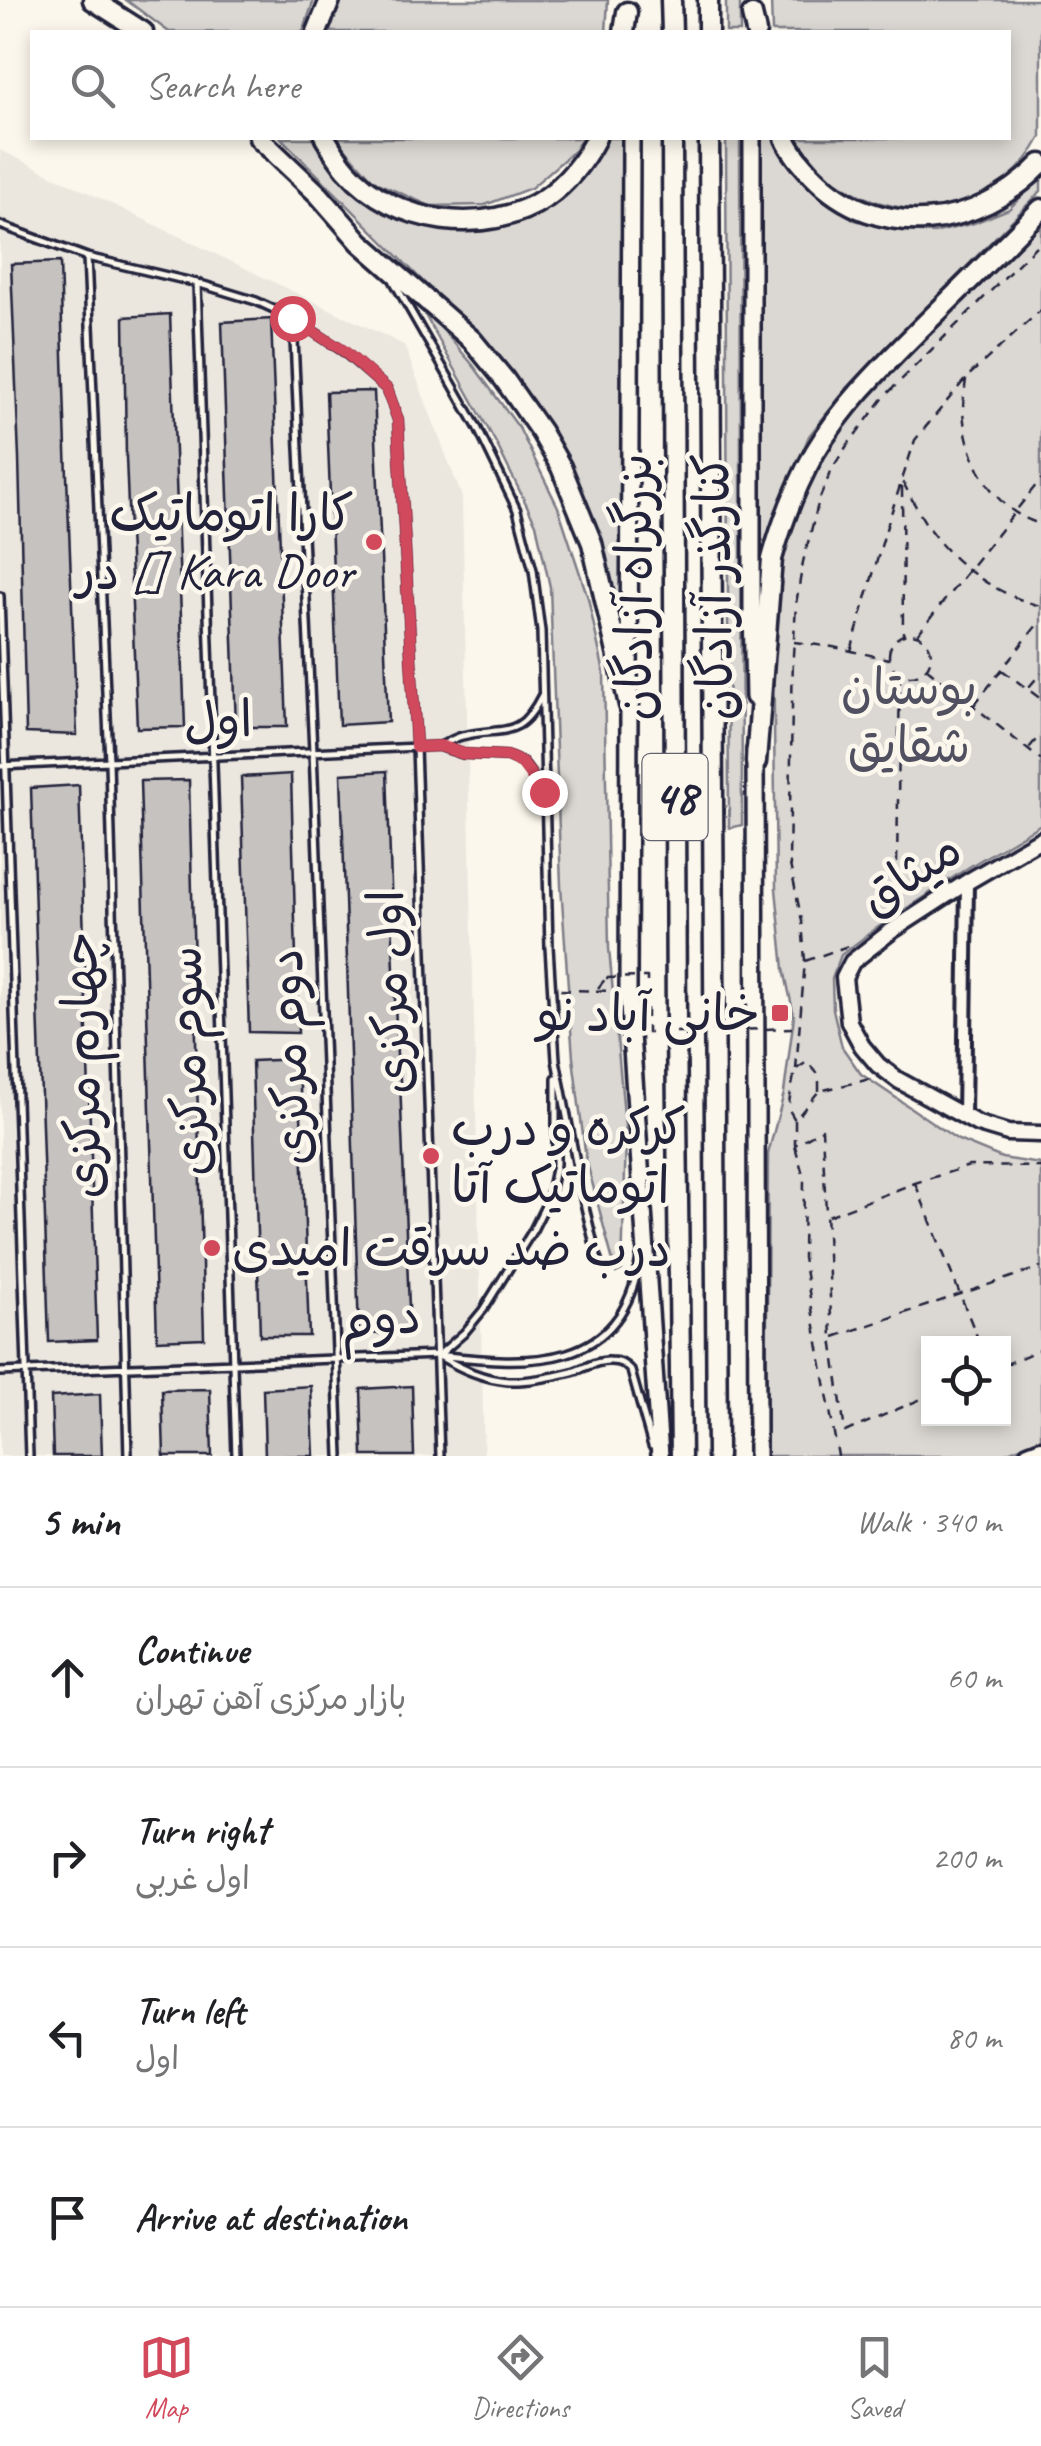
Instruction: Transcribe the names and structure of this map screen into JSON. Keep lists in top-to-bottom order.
{
  "streets": {
    "highway": ["بزرگراه آزادگان", "48"],
    "main road": ["کنارگذر آزادگان"],
    "street": ["میثاق"],
    "lane": [
      "اول",
      "اول مرکزی",
      "دوم مرکزی",
      "سوم مرکزی",
      "چهارم مرکزی",
      "دوم"
    ]
  },
  "crossings": [
    ["اول", "اول مرکزی"],
    ["اول", "دوم مرکزی"],
    ["اول", "سوم مرکزی"],
    ["اول", "چهارم مرکزی"],
    ["اول مرکزی", "دوم مرکزی"],
    ["اول مرکزی", "دوم"],
    ["دوم مرکزی", "دوم"],
    ["سوم مرکزی", "دوم"],
    ["چهارم مرکزی", "دوم"]
  ],
  "parks": ["بوستان شقایق"],
  "places": {
    "other": ["کارا اتوماتیک در [] Kara Door", "کرکره و درب اتوماتیک آتا", "درب ضد سرقت امیدی"],
    "transit": ["خانی آباد نو"]
  },
  "page": {
    "search": "Search here",
    "heading": ["5 min", "Walk · 340 m"],
    "list": [
      ["Continue", "بازار مرکزی آهن تهران", "60 m"],
      ["Turn right", "اول غربی", "200 m"],
      ["Turn left", "اول", "80 m"],
      "Arrive at destination"
    ],
    "nav": ["Map", "Directions", "Saved"]
  }
}
